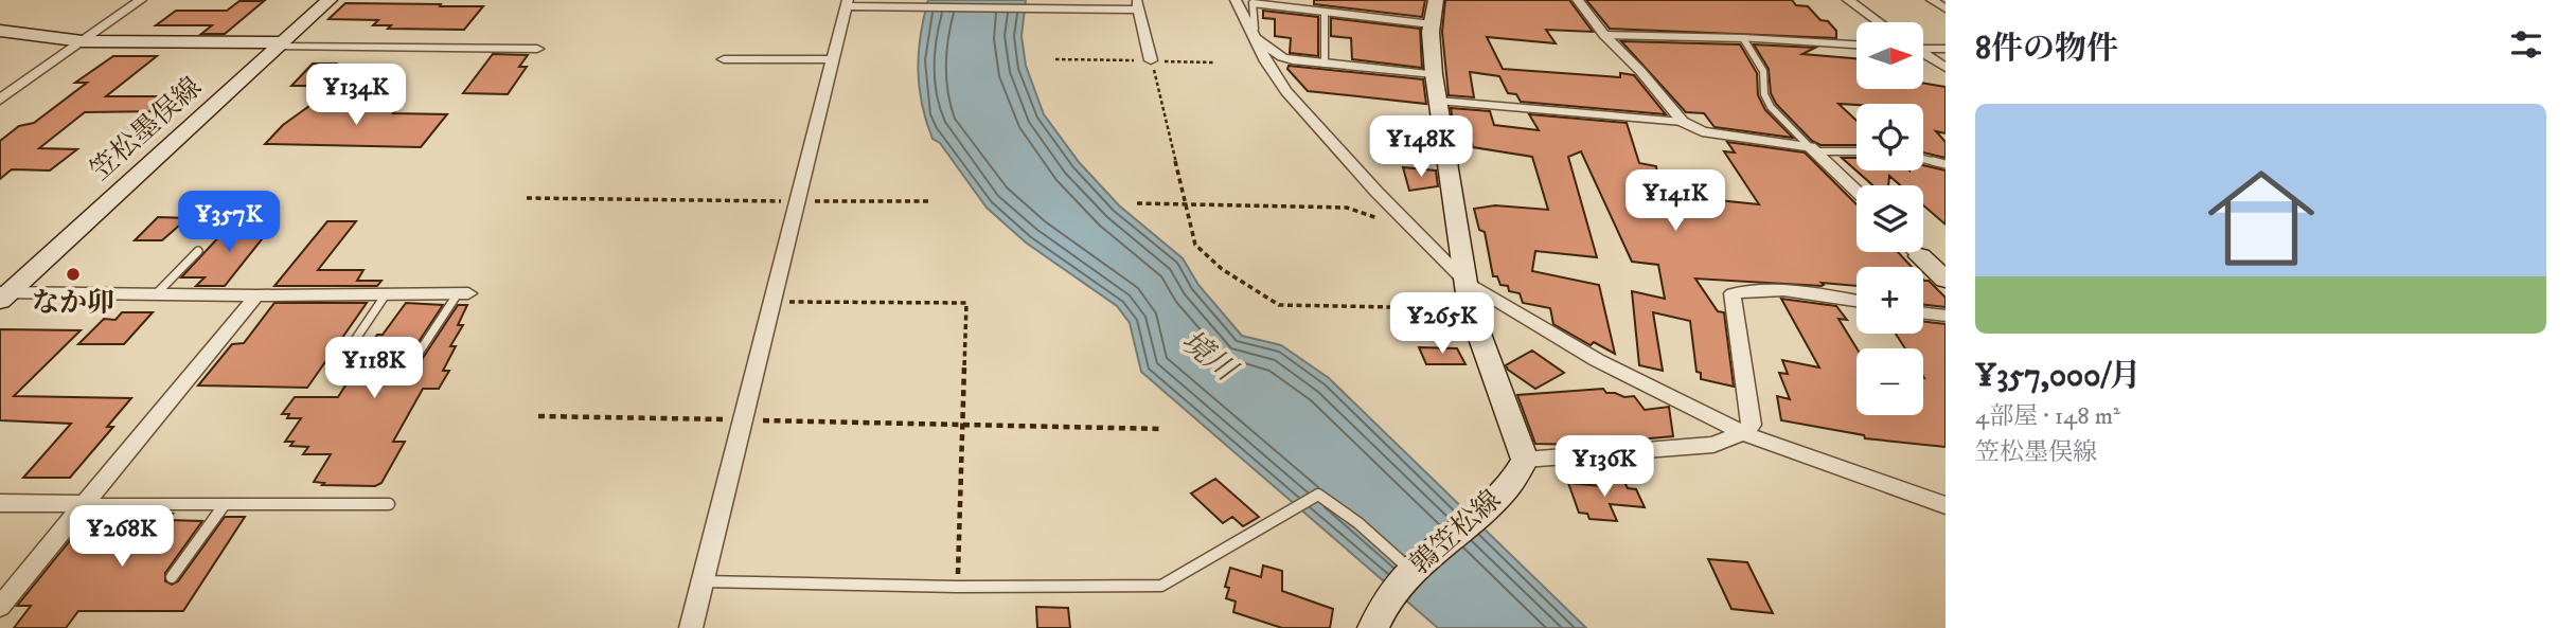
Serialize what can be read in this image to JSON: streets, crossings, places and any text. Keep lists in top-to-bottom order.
{
  "streets": {
    "main road": ["笠松墨俣線", "鶉笠松線"]
  },
  "water": ["境川"],
  "places": ["なか卯"],
  "north": "right",
  "page": {
    "heading": "8件の物件",
    "map_buttons": ["+", "−"],
    "price": [
      "¥134K",
      "¥148K",
      "¥141K",
      "¥357K",
      "¥265K",
      "¥118K",
      "¥136K",
      "¥268K"
    ],
    "list": [
      {
        "name": "¥357,000/月",
        "note": "4部屋 · 148 m² · 笠松墨俣線"
      }
    ]
  }
}
